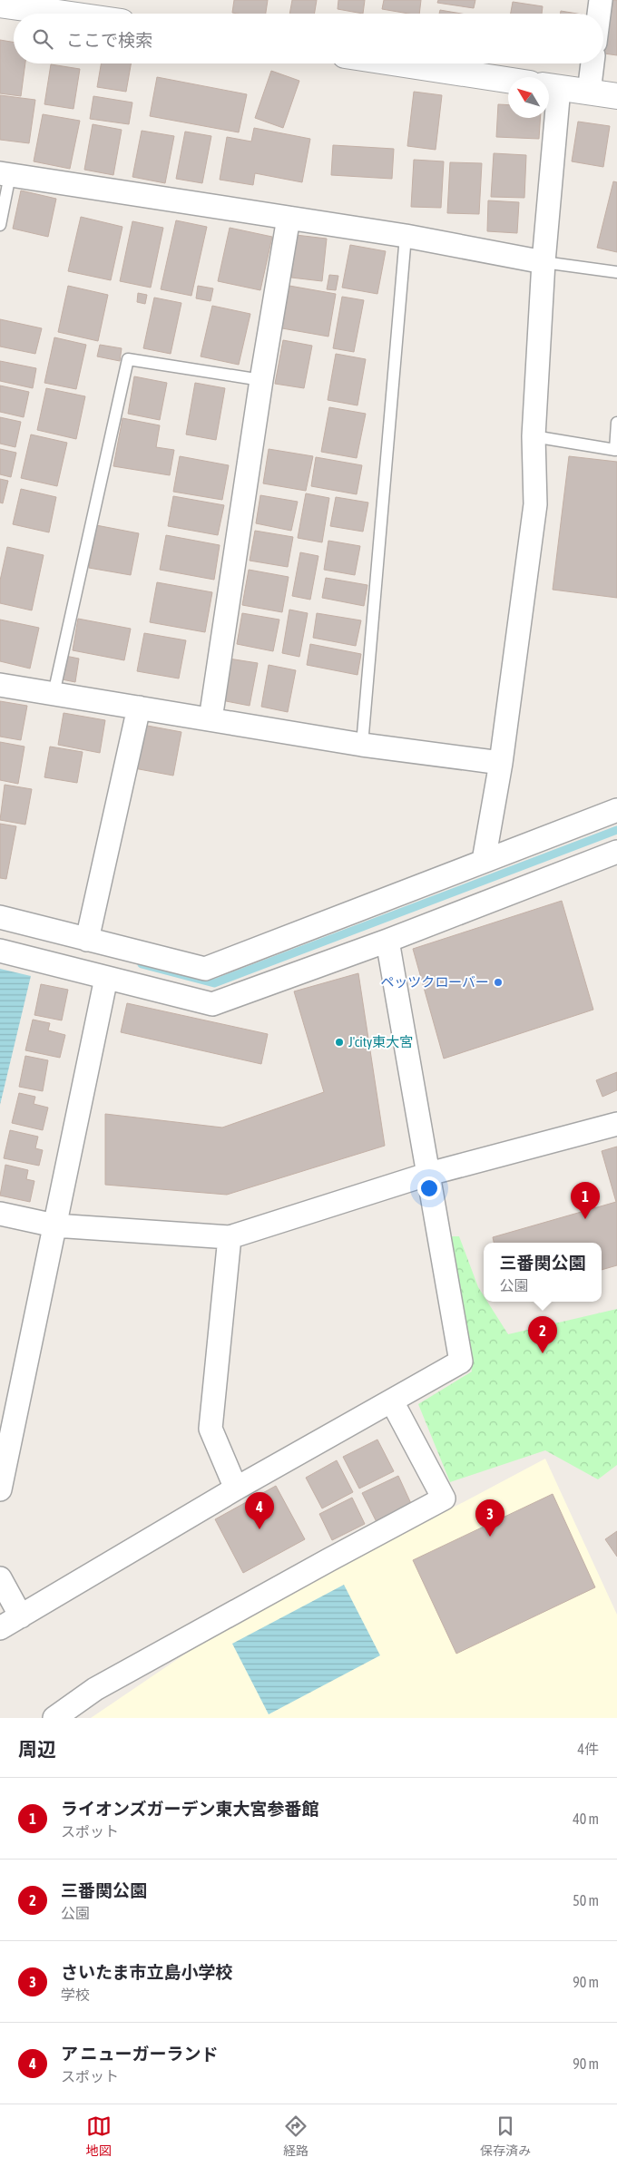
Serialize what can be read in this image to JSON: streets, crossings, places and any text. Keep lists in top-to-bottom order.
{
  "places": ["ペッツクローバー", "J'city東大宮"],
  "north": "top left",
  "page": {
    "search": "ここで検索",
    "pins": [
      "1",
      "2",
      "4",
      "3"
    ],
    "popup": ["三番関公園", "公園"],
    "heading": ["周辺", "4件"],
    "list": [
      {
        "mark": "1",
        "name": "ライオンズガーデン東大宮参番館",
        "note": "スポット",
        "value": "40 m"
      },
      {
        "mark": "2",
        "name": "三番関公園",
        "note": "公園",
        "value": "50 m"
      },
      {
        "mark": "3",
        "name": "さいたま市立島小学校",
        "note": "学校",
        "value": "90 m"
      },
      {
        "mark": "4",
        "name": "ア ニューガーランド",
        "note": "スポット",
        "value": "90 m"
      }
    ],
    "nav": ["地図", "経路", "保存済み"]
  }
}
